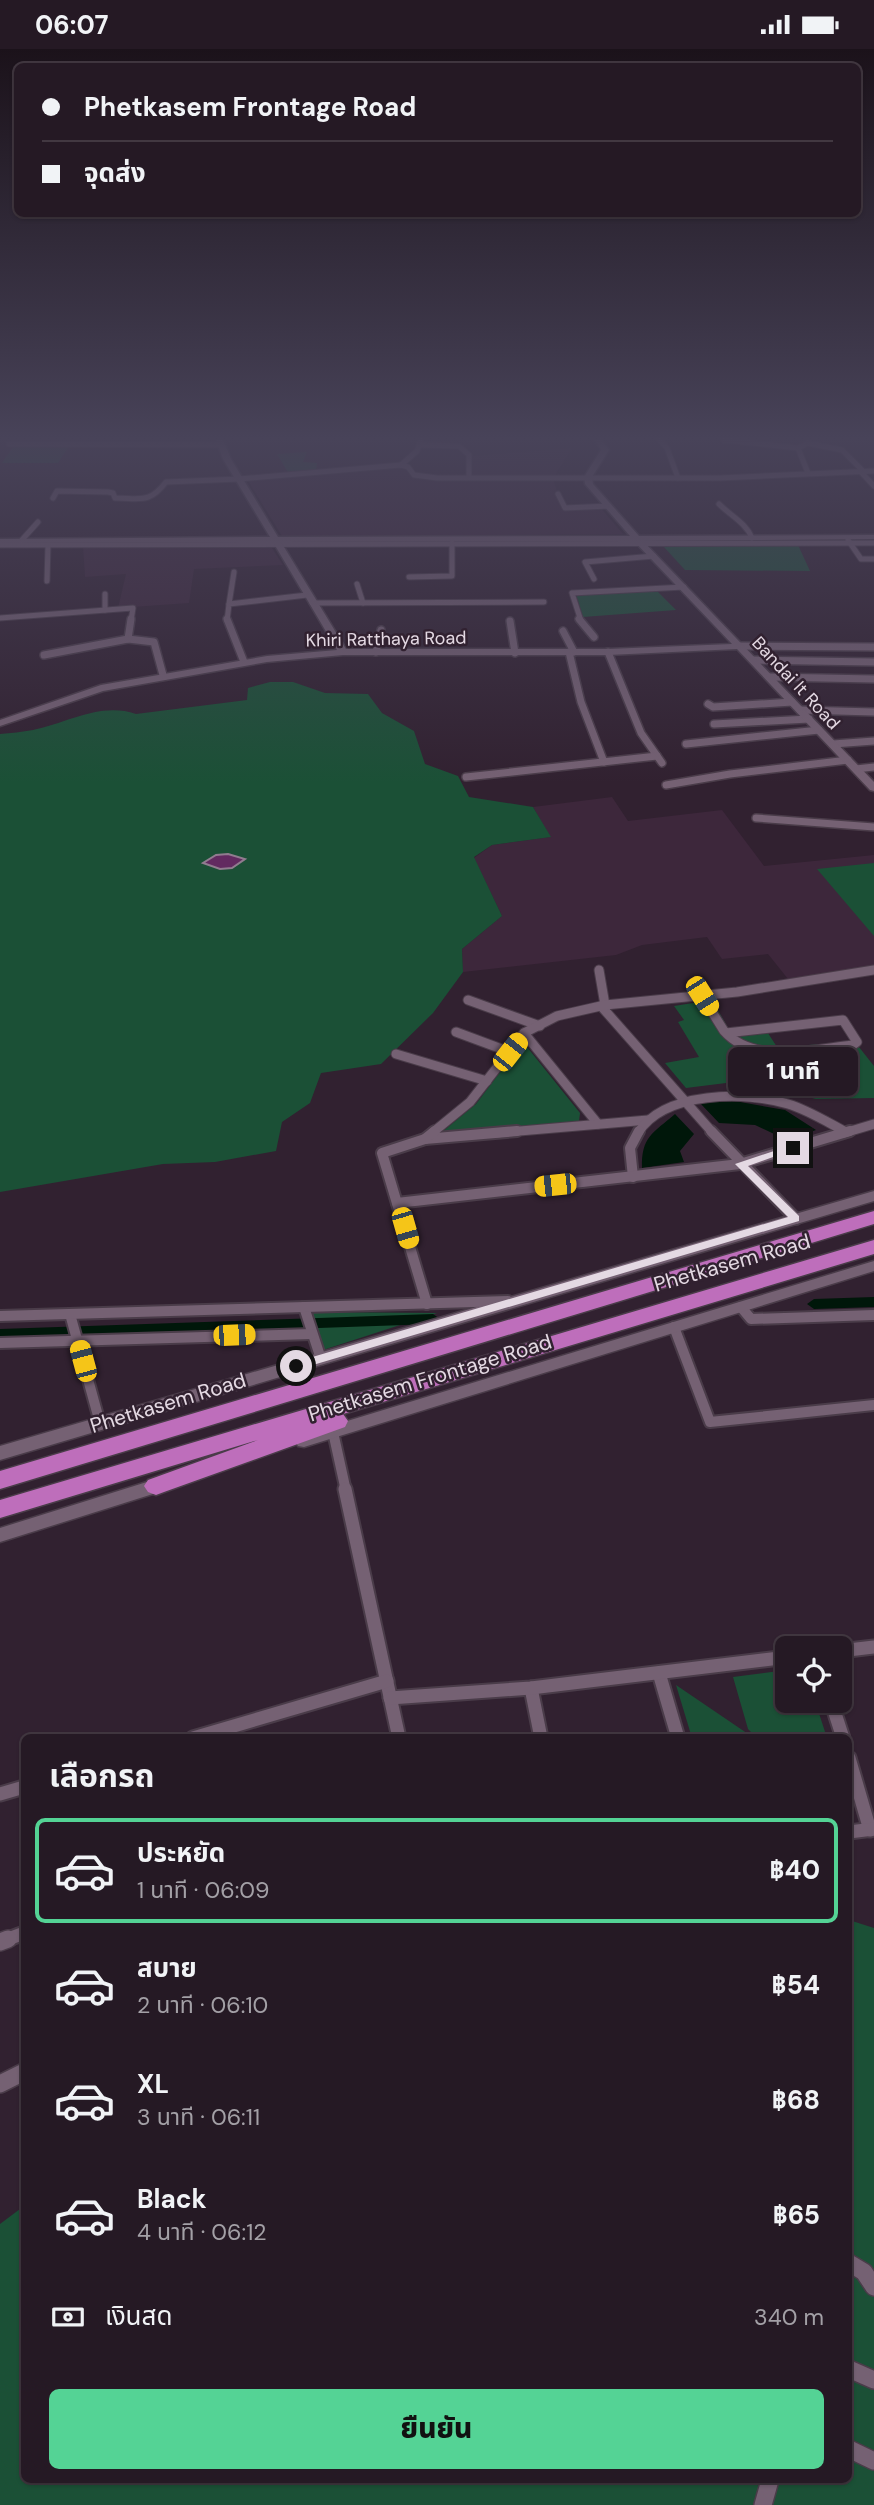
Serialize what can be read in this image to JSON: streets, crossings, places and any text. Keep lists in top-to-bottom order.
{
  "streets": {
    "highway": ["Phetkasem Road"],
    "main road": ["Khiri Ratthaya Road", "Bandai It Road", "Phetkasem Frontage Road"]
  },
  "crossings": [
    ["Khiri Ratthaya Road", "Bandai It Road"]
  ],
  "page": {
    "status": "06:07",
    "banner": ["Phetkasem Frontage Road", "จุดส่ง"],
    "bubble": "1 นาที",
    "heading": "เลือกรถ",
    "list": [
      {
        "name": "ประหยัด",
        "note": "1 นาที · 06:09",
        "value": "฿40"
      },
      {
        "name": "สบาย",
        "note": "2 นาที · 06:10",
        "value": "฿54"
      },
      {
        "name": "XL",
        "note": "3 นาที · 06:11",
        "value": "฿68"
      },
      {
        "name": "Black",
        "note": "4 นาที · 06:12",
        "value": "฿65"
      }
    ],
    "pay": ["เงินสด", "340 m"],
    "buttons": "ยืนยัน"
  }
}
